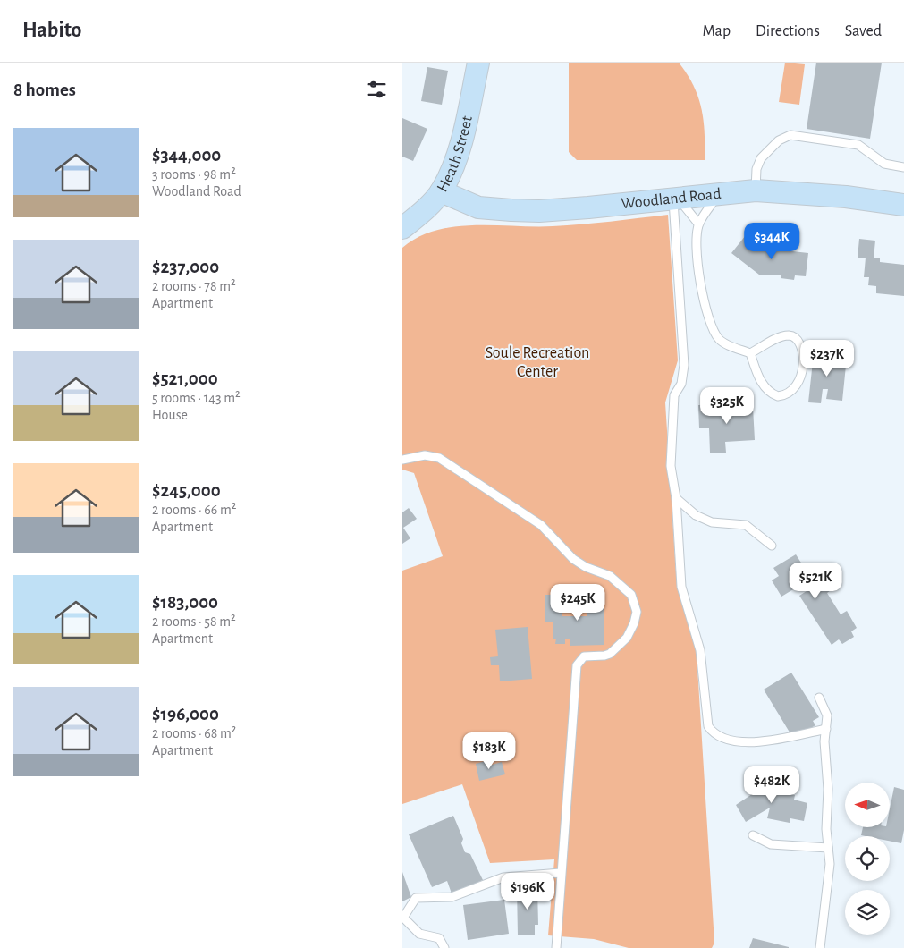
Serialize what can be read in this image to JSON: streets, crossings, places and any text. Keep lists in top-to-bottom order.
{
  "streets": {
    "street": ["Heath Street", "Woodland Road"]
  },
  "crossings": [
    ["Heath Street", "Woodland Road"]
  ],
  "parks": ["Soule Recreation Center"],
  "north": "left",
  "page": {
    "header": "Habito",
    "nav": ["Map", "Directions", "Saved"],
    "heading": "8 homes",
    "list": [
      {
        "name": "$344,000",
        "note": "3 rooms · 98 m² · Woodland Road"
      },
      {
        "name": "$237,000",
        "note": "2 rooms · 78 m² · Apartment"
      },
      {
        "name": "$521,000",
        "note": "5 rooms · 143 m² · House"
      },
      {
        "name": "$245,000",
        "note": "2 rooms · 66 m² · Apartment"
      },
      {
        "name": "$183,000",
        "note": "2 rooms · 58 m² · Apartment"
      },
      {
        "name": "$196,000",
        "note": "2 rooms · 68 m² · Apartment"
      }
    ],
    "price": [
      "$344K",
      "$237K",
      "$325K",
      "$521K",
      "$245K",
      "$183K",
      "$482K",
      "$196K"
    ]
  }
}
